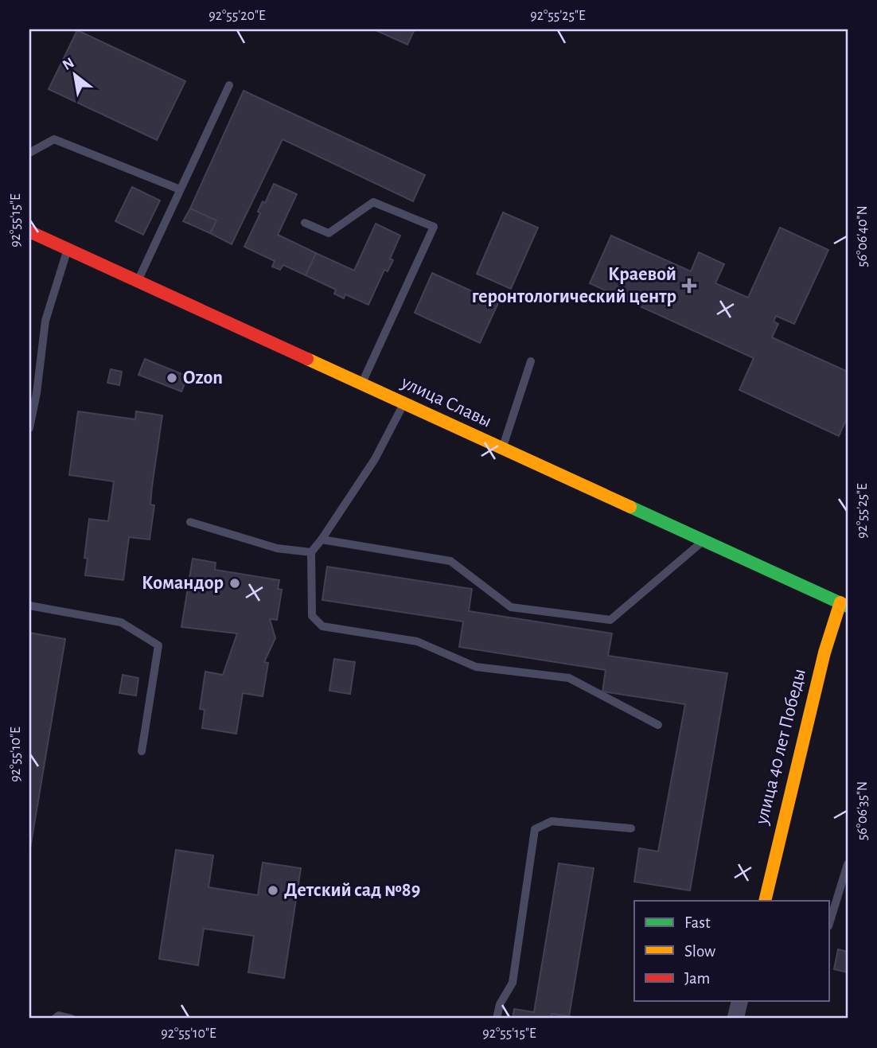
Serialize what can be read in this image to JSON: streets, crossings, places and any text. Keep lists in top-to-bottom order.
{
  "streets": {
    "main road": ["улица Славы", "улица 40 лет Победы"]
  },
  "crossings": [
    ["улица Славы", "улица 40 лет Победы"]
  ],
  "places": {
    "health": ["Краевой геронтологический центр"],
    "other": ["Ozon", "Командор", "Детский сад №89"]
  },
  "legend": ["Fast", "Slow", "Jam"],
  "north": "top left",
  "coordinates": [
    "92°55'20\"E",
    "92°55'25\"E",
    "92°55'15\"E",
    "56°06'40\"N",
    "92°55'10\"E",
    "56°06'35\"N"
  ]
}
